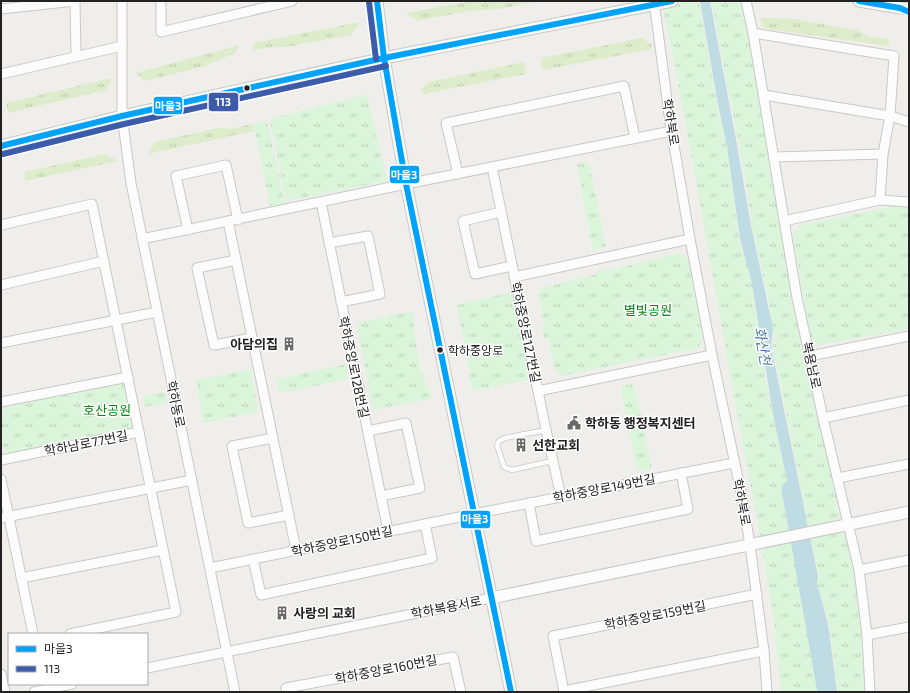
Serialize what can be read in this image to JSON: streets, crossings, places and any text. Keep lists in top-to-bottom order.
{
  "streets": {
    "street": [
      "학하북로",
      "학하중앙로127번길",
      "복용남로",
      "학하중앙로128번길",
      "학하동로",
      "학하남로77번길",
      "학하중앙로149번길",
      "학하중앙로150번길",
      "학하복용서로",
      "학하중앙로159번길",
      "학하중앙로160번길"
    ]
  },
  "crossings": [
    ["학하북로", "학하중앙로149번길"],
    ["학하북로", "학하복용서로"],
    ["학하북로", "학하중앙로159번길"],
    ["학하중앙로127번길", "학하중앙로149번길"],
    ["복용남로", "학하복용서로"],
    ["학하중앙로128번길", "학하중앙로150번길"],
    ["학하동로", "학하중앙로150번길"],
    ["학하동로", "학하복용서로"],
    ["학하중앙로149번길", "학하중앙로150번길"]
  ],
  "water": ["화산천"],
  "parks": ["별빛공원", "호산공원"],
  "places": {
    "building": ["아담의집", "선한교회", "사랑의 교회"],
    "other": ["학하중앙로"],
    "public building": ["학하동 행정복지센터"]
  },
  "lines": ["transit line 마을3", "transit line 113"],
  "legend": ["마을3", "113"]
}
